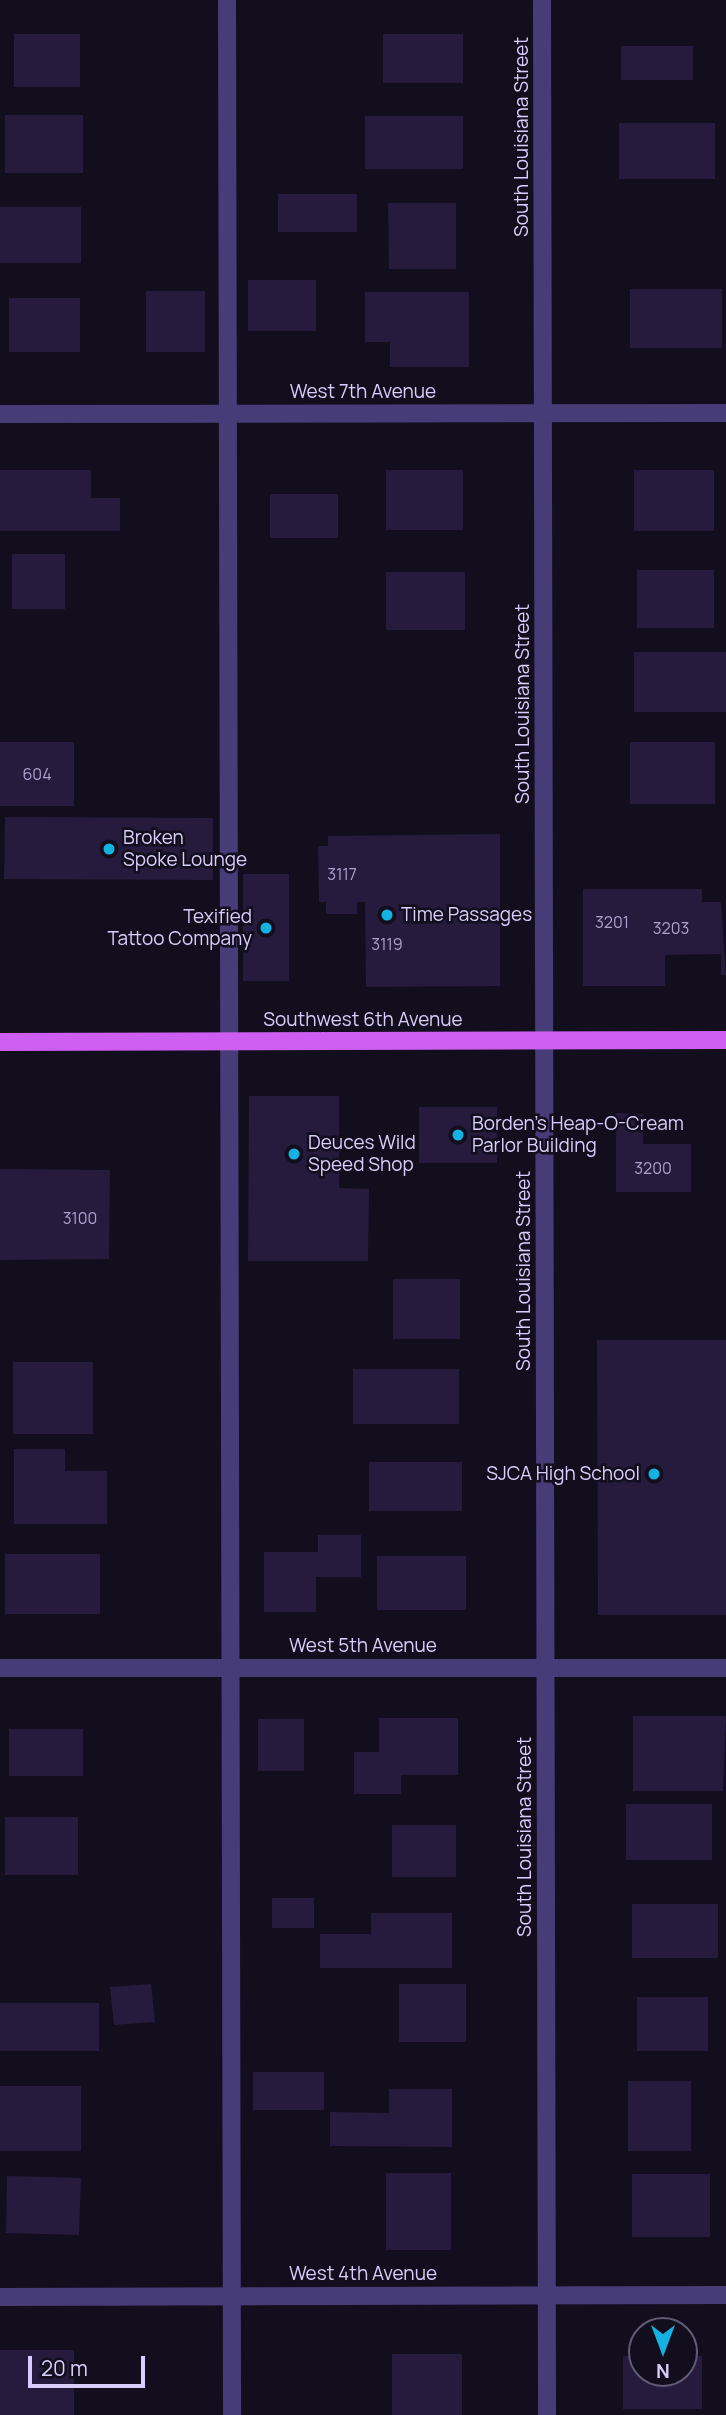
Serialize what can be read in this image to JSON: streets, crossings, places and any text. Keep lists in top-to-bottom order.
{
  "streets": {
    "main road": ["Southwest 6th Avenue"],
    "street": [
      "South Louisiana Street",
      "West 7th Avenue",
      "West 5th Avenue",
      "West 4th Avenue"
    ]
  },
  "crossings": [
    ["South Louisiana Street", "West 7th Avenue"],
    ["South Louisiana Street", "Southwest 6th Avenue"],
    ["South Louisiana Street", "West 5th Avenue"],
    ["South Louisiana Street", "West 4th Avenue"]
  ],
  "places": [
    "Broken Spoke Lounge",
    "Time Passages",
    "Texified Tattoo Company",
    "Borden's Heap-O-Cream Parlor Building",
    "Deuces Wild Speed Shop",
    "SJCA High School"
  ],
  "house_numbers": [
    "604",
    "3117",
    "3201",
    "3203",
    "3119",
    "3200",
    "3100"
  ],
  "scale_bar": "20 m",
  "north": "bottom"
}
